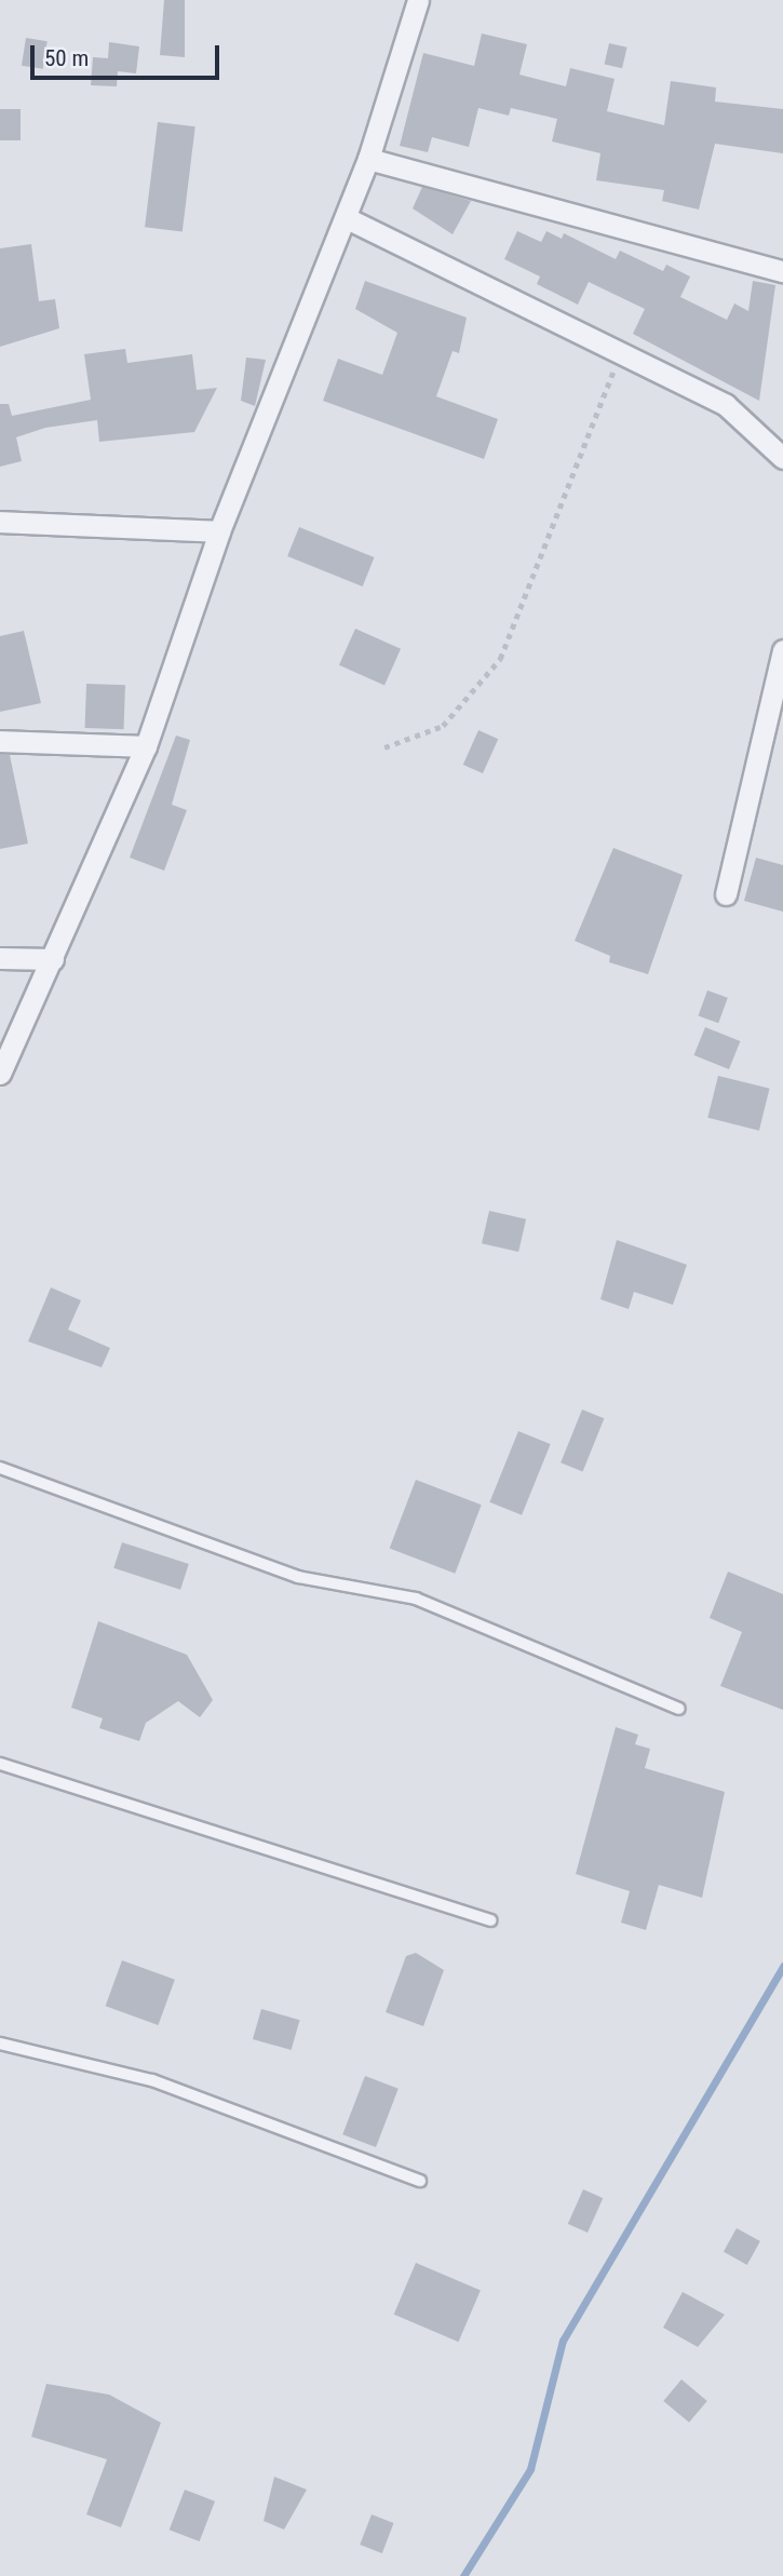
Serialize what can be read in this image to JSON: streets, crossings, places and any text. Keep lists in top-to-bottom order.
{
  "scale_bar": "50 m"
}
